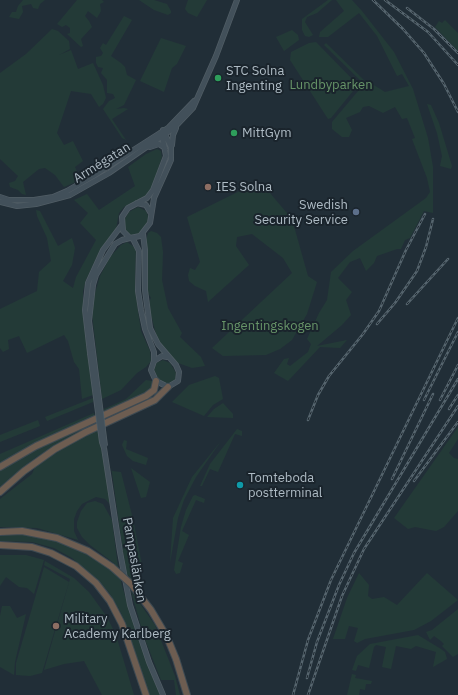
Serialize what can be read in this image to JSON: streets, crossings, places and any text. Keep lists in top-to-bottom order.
{
  "streets": {
    "main road": ["Armégatan", "Pampaslänken"]
  },
  "parks": ["Lundbyparken", "Ingentingskogen"],
  "places": [
    "STC Solna Ingenting",
    "MittGym",
    "IES Solna",
    "Swedish Security Service",
    "Tomteboda postterminal",
    "Military Academy Karlberg"
  ]
}
